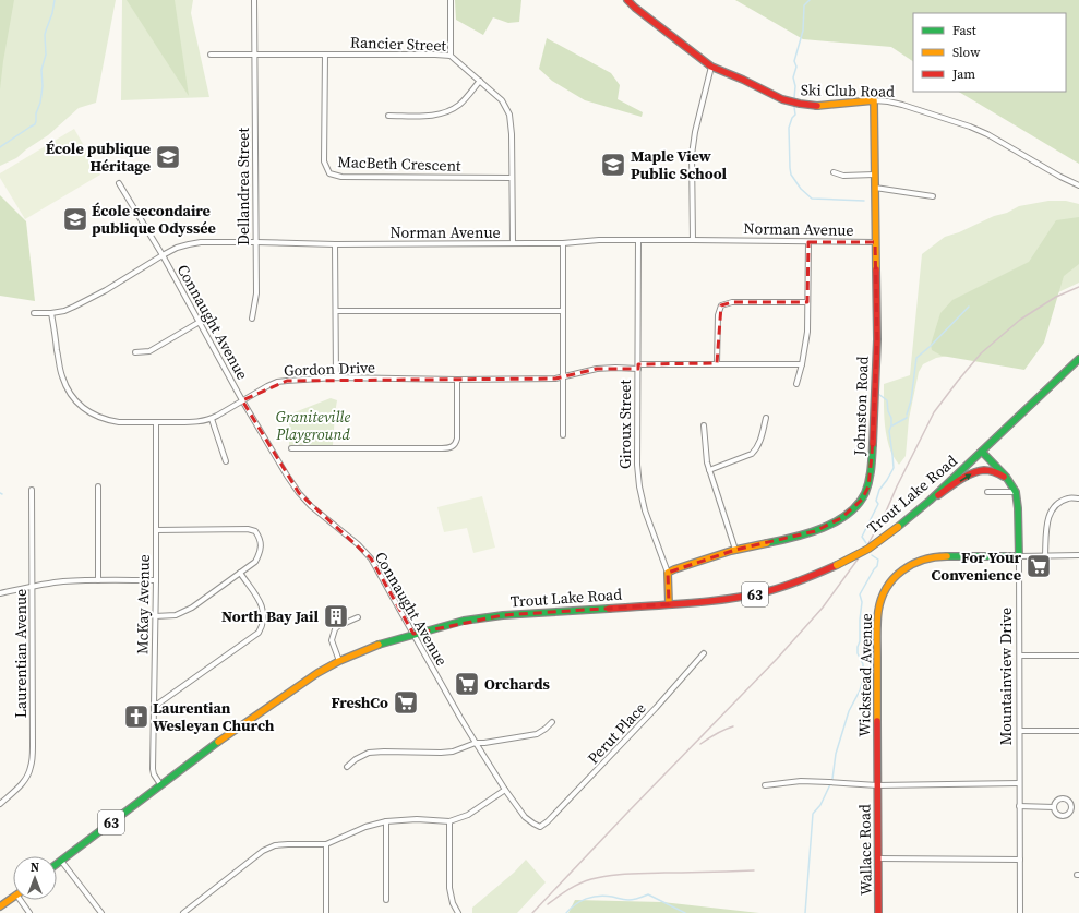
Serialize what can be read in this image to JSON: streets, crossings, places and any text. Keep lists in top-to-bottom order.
{
  "streets": {
    "street": [
      "Rancier Street",
      "Ski Club Road",
      "MacBeth Crescent",
      "Dellandrea Street",
      "Norman Avenue",
      "Connaught Avenue",
      "Gordon Drive",
      "Johnston Road",
      "Giroux Street",
      "Trout Lake Road",
      "63",
      "McKay Avenue",
      "Laurentian Avenue",
      "Wickstead Avenue",
      "Mountainview Drive",
      "Perut Place",
      "Wallace Road"
    ]
  },
  "crossings": [
    ["Rancier Street", "MacBeth Crescent"],
    ["Rancier Street", "Dellandrea Street"],
    ["Rancier Street", "Norman Avenue"],
    ["Ski Club Road", "Johnston Road"],
    ["Dellandrea Street", "Norman Avenue"],
    ["Norman Avenue", "Connaught Avenue"],
    ["Norman Avenue", "Gordon Drive"],
    ["Norman Avenue", "Johnston Road"],
    ["Norman Avenue", "Giroux Street"],
    ["Connaught Avenue", "Gordon Drive"],
    ["Connaught Avenue", "Trout Lake Road"],
    ["Connaught Avenue", "Perut Place"],
    ["Gordon Drive", "Giroux Street"],
    ["Gordon Drive", "McKay Avenue"],
    ["Johnston Road", "Giroux Street"],
    ["Giroux Street", "Trout Lake Road"],
    ["Trout Lake Road", "McKay Avenue"],
    ["Trout Lake Road", "Mountainview Drive"],
    ["Wickstead Avenue", "Mountainview Drive"],
    ["Wickstead Avenue", "Wallace Road"]
  ],
  "parks": ["Graniteville Playground"],
  "places": {
    "school or university": ["École publique Héritage", "Maple View Public School", "École secondaire publique Odyssée"],
    "supermarket": ["For Your Convenience", "Orchards", "FreshCo"],
    "building": ["North Bay Jail"],
    "church": ["Laurentian Wesleyan Church"]
  },
  "legend": ["Fast", "Slow", "Jam"],
  "north": "top"
}
